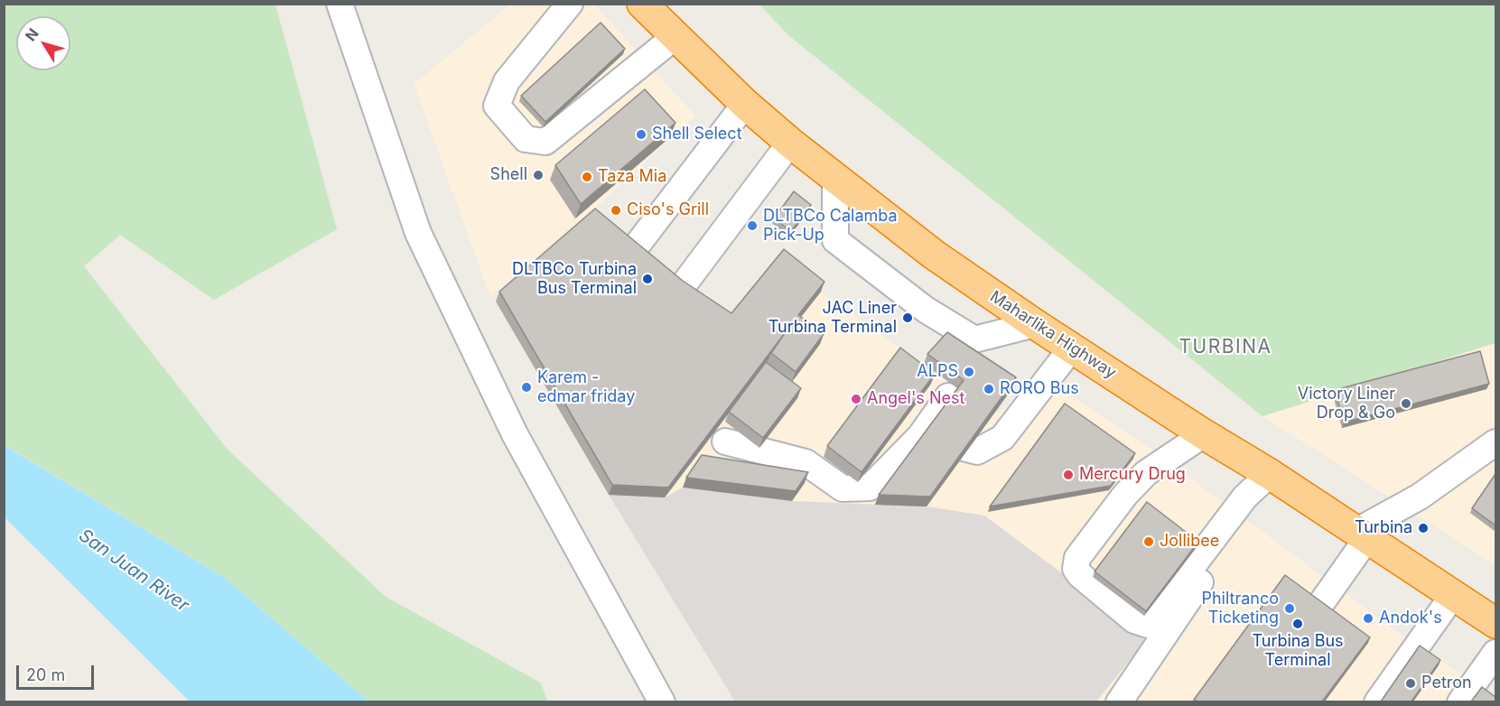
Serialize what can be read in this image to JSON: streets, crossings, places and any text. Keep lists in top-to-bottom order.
{
  "streets": {
    "highway": ["Maharlika Highway"]
  },
  "districts": ["TURBINA"],
  "water": ["San Juan River"],
  "places": [
    "Shell Select",
    "Shell",
    "Taza Mia",
    "Ciso's Grill",
    "DLTBCo Calamba Pick-Up",
    "DLTBCo Turbina Bus Terminal",
    "JAC Liner Turbina Terminal",
    "ALPS",
    "Karem - edmar friday",
    "RORO Bus",
    "Angel's Nest",
    "Victory Liner Drop & Go",
    "Mercury Drug",
    "Turbina",
    "Jollibee",
    "Philtranco Ticketing",
    "Andok's",
    "Turbina Bus Terminal",
    "Petron"
  ],
  "scale_bar": "20 m",
  "north": "top left"
}
